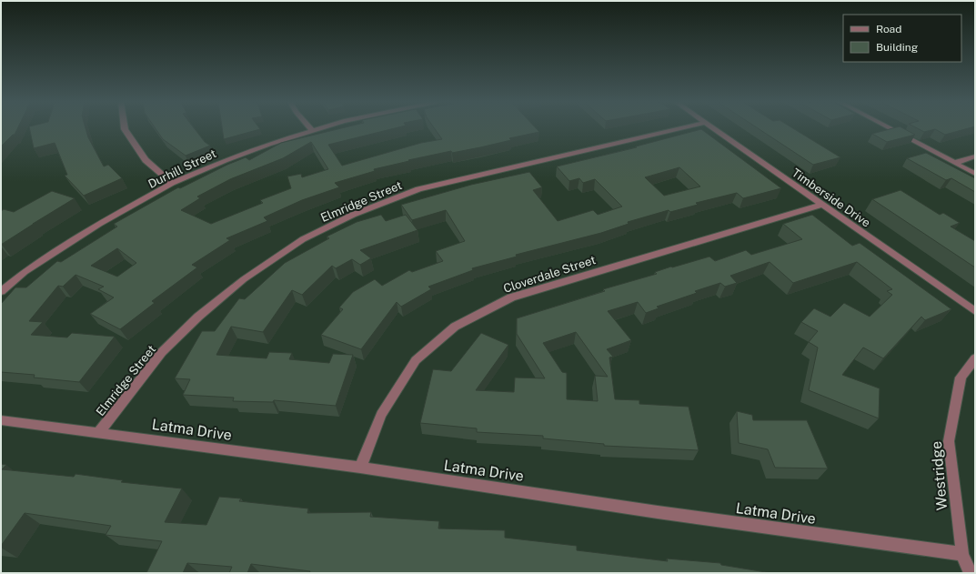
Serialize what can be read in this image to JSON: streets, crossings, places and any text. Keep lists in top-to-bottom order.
{
  "streets": {
    "street": [
      "Durhill Street",
      "Timberside Drive",
      "Elmridge Street",
      "Cloverdale Street",
      "Latma Drive",
      "Westridge"
    ]
  },
  "crossings": [
    ["Timberside Drive", "Cloverdale Street"],
    ["Elmridge Street", "Latma Drive"],
    ["Cloverdale Street", "Latma Drive"],
    ["Latma Drive", "Westridge"]
  ],
  "legend": ["Road", "Building"]
}
